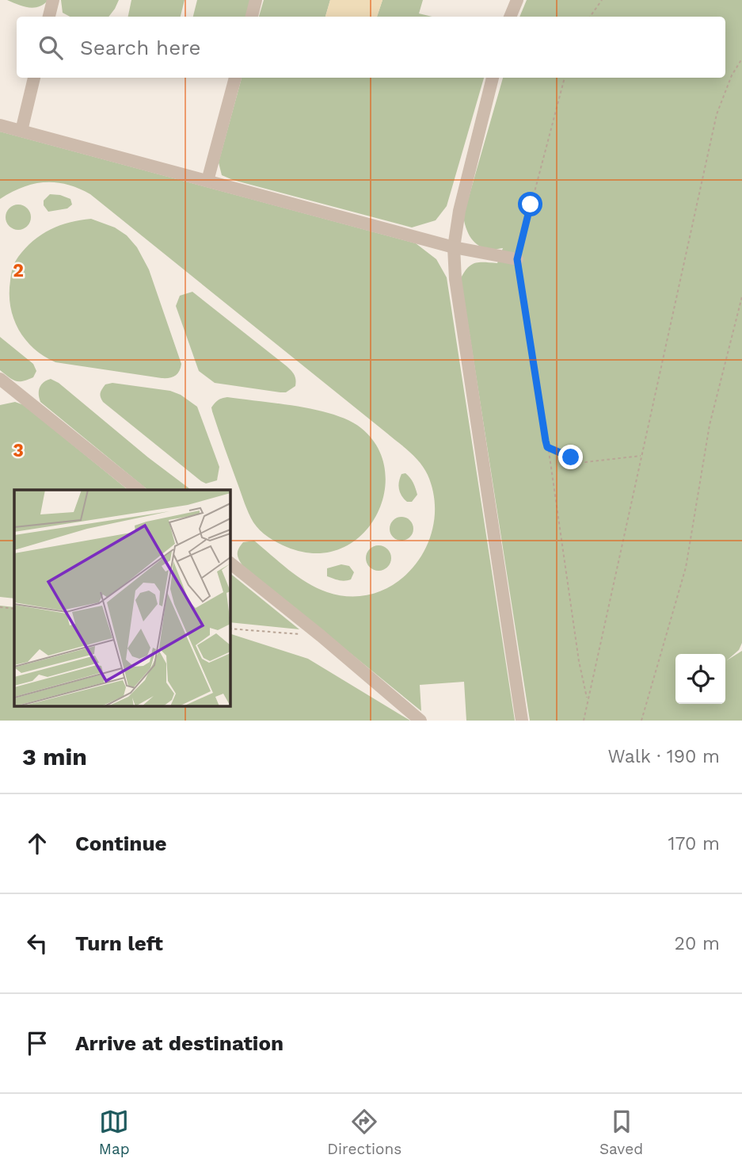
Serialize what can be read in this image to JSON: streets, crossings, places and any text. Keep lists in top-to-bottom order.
{
  "page": {
    "search": "Search here",
    "heading": ["3 min", "Walk · 190 m"],
    "list": [
      ["Continue", "170 m"],
      ["Turn left", "20 m"],
      "Arrive at destination"
    ],
    "nav": ["Map", "Directions", "Saved"]
  },
  "grid": {
    "rows": ["2", "3"]
  }
}
